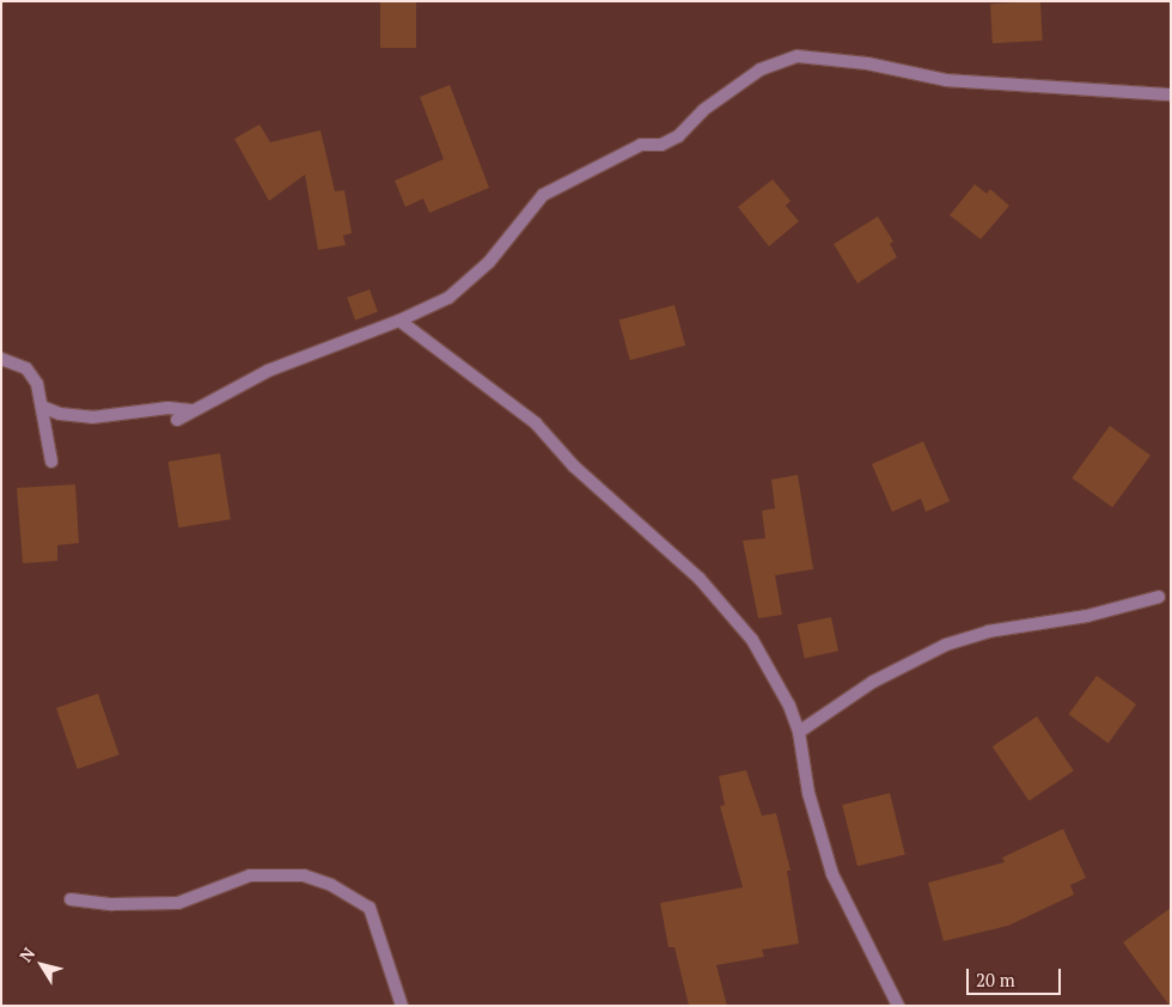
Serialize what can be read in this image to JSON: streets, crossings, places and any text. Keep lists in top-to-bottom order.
{
  "scale_bar": "20 m",
  "north": "top left"
}
